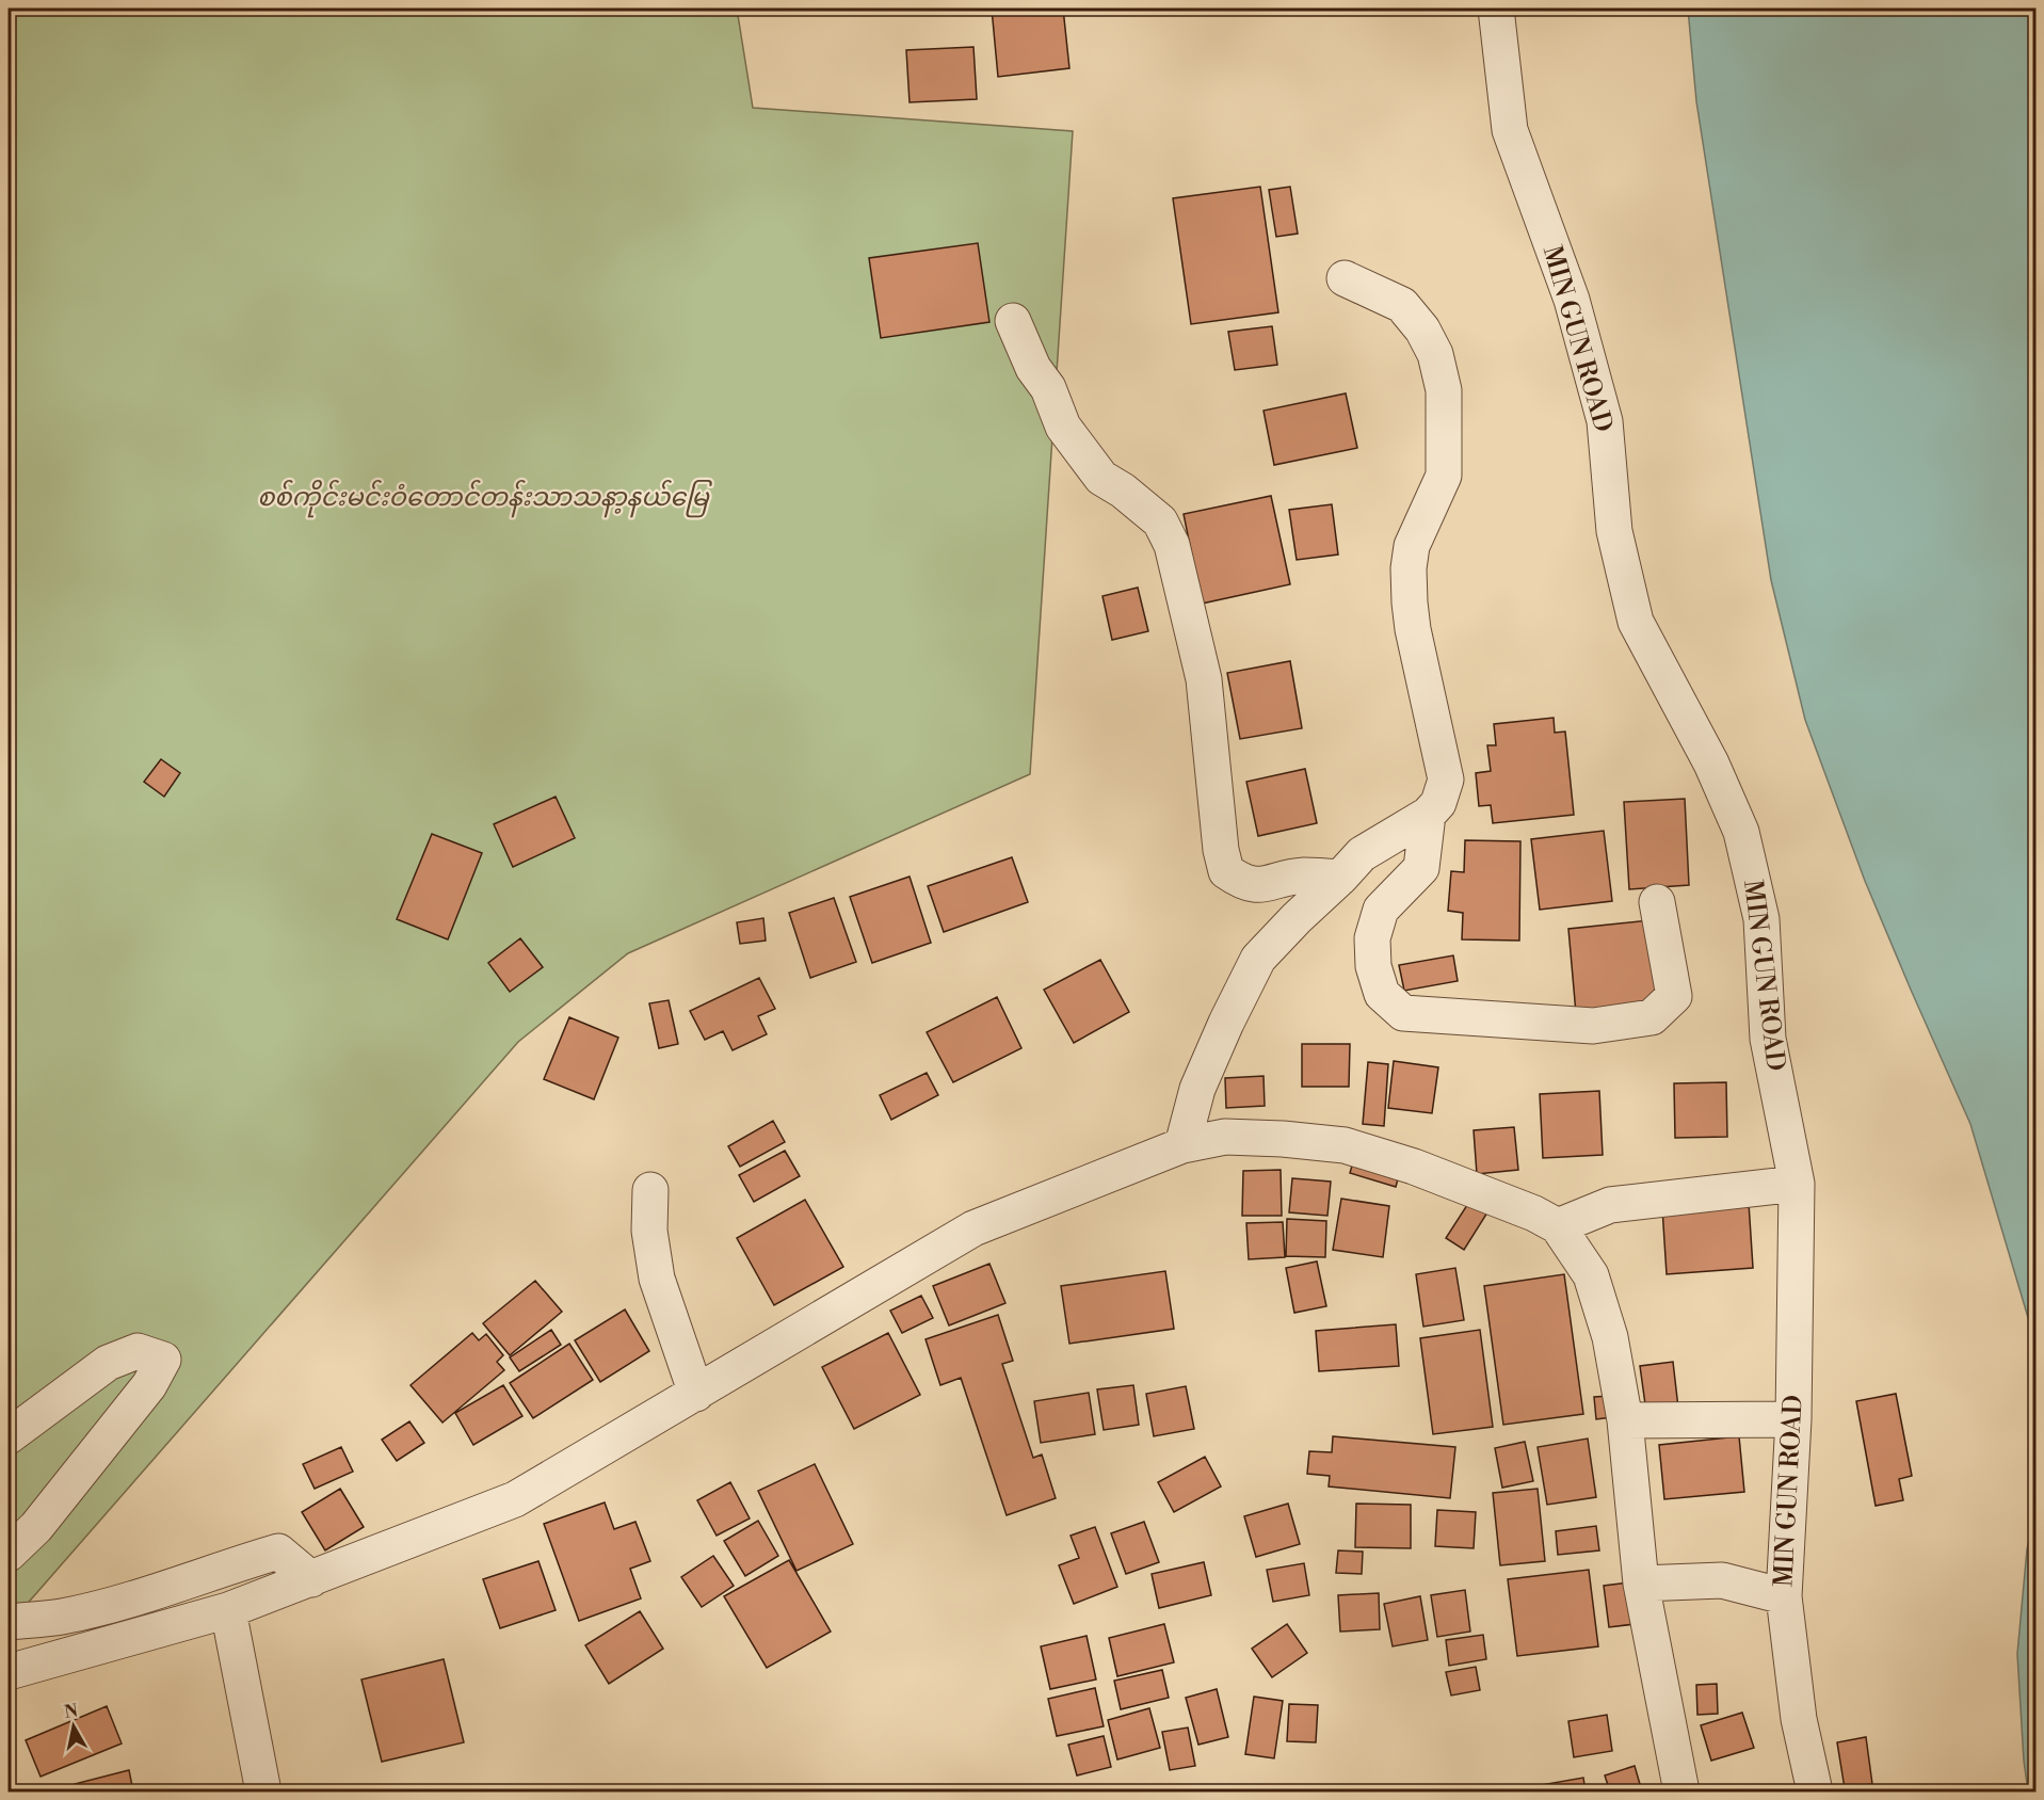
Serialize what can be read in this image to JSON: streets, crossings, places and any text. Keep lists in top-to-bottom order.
{
  "streets": {
    "street": ["MIN GUN ROAD"]
  },
  "parks": ["စစ်ကိုင်းမင်းဝံတောင်တန်းသာသနာ့နယ်မြေ"],
  "north": "top"
}
